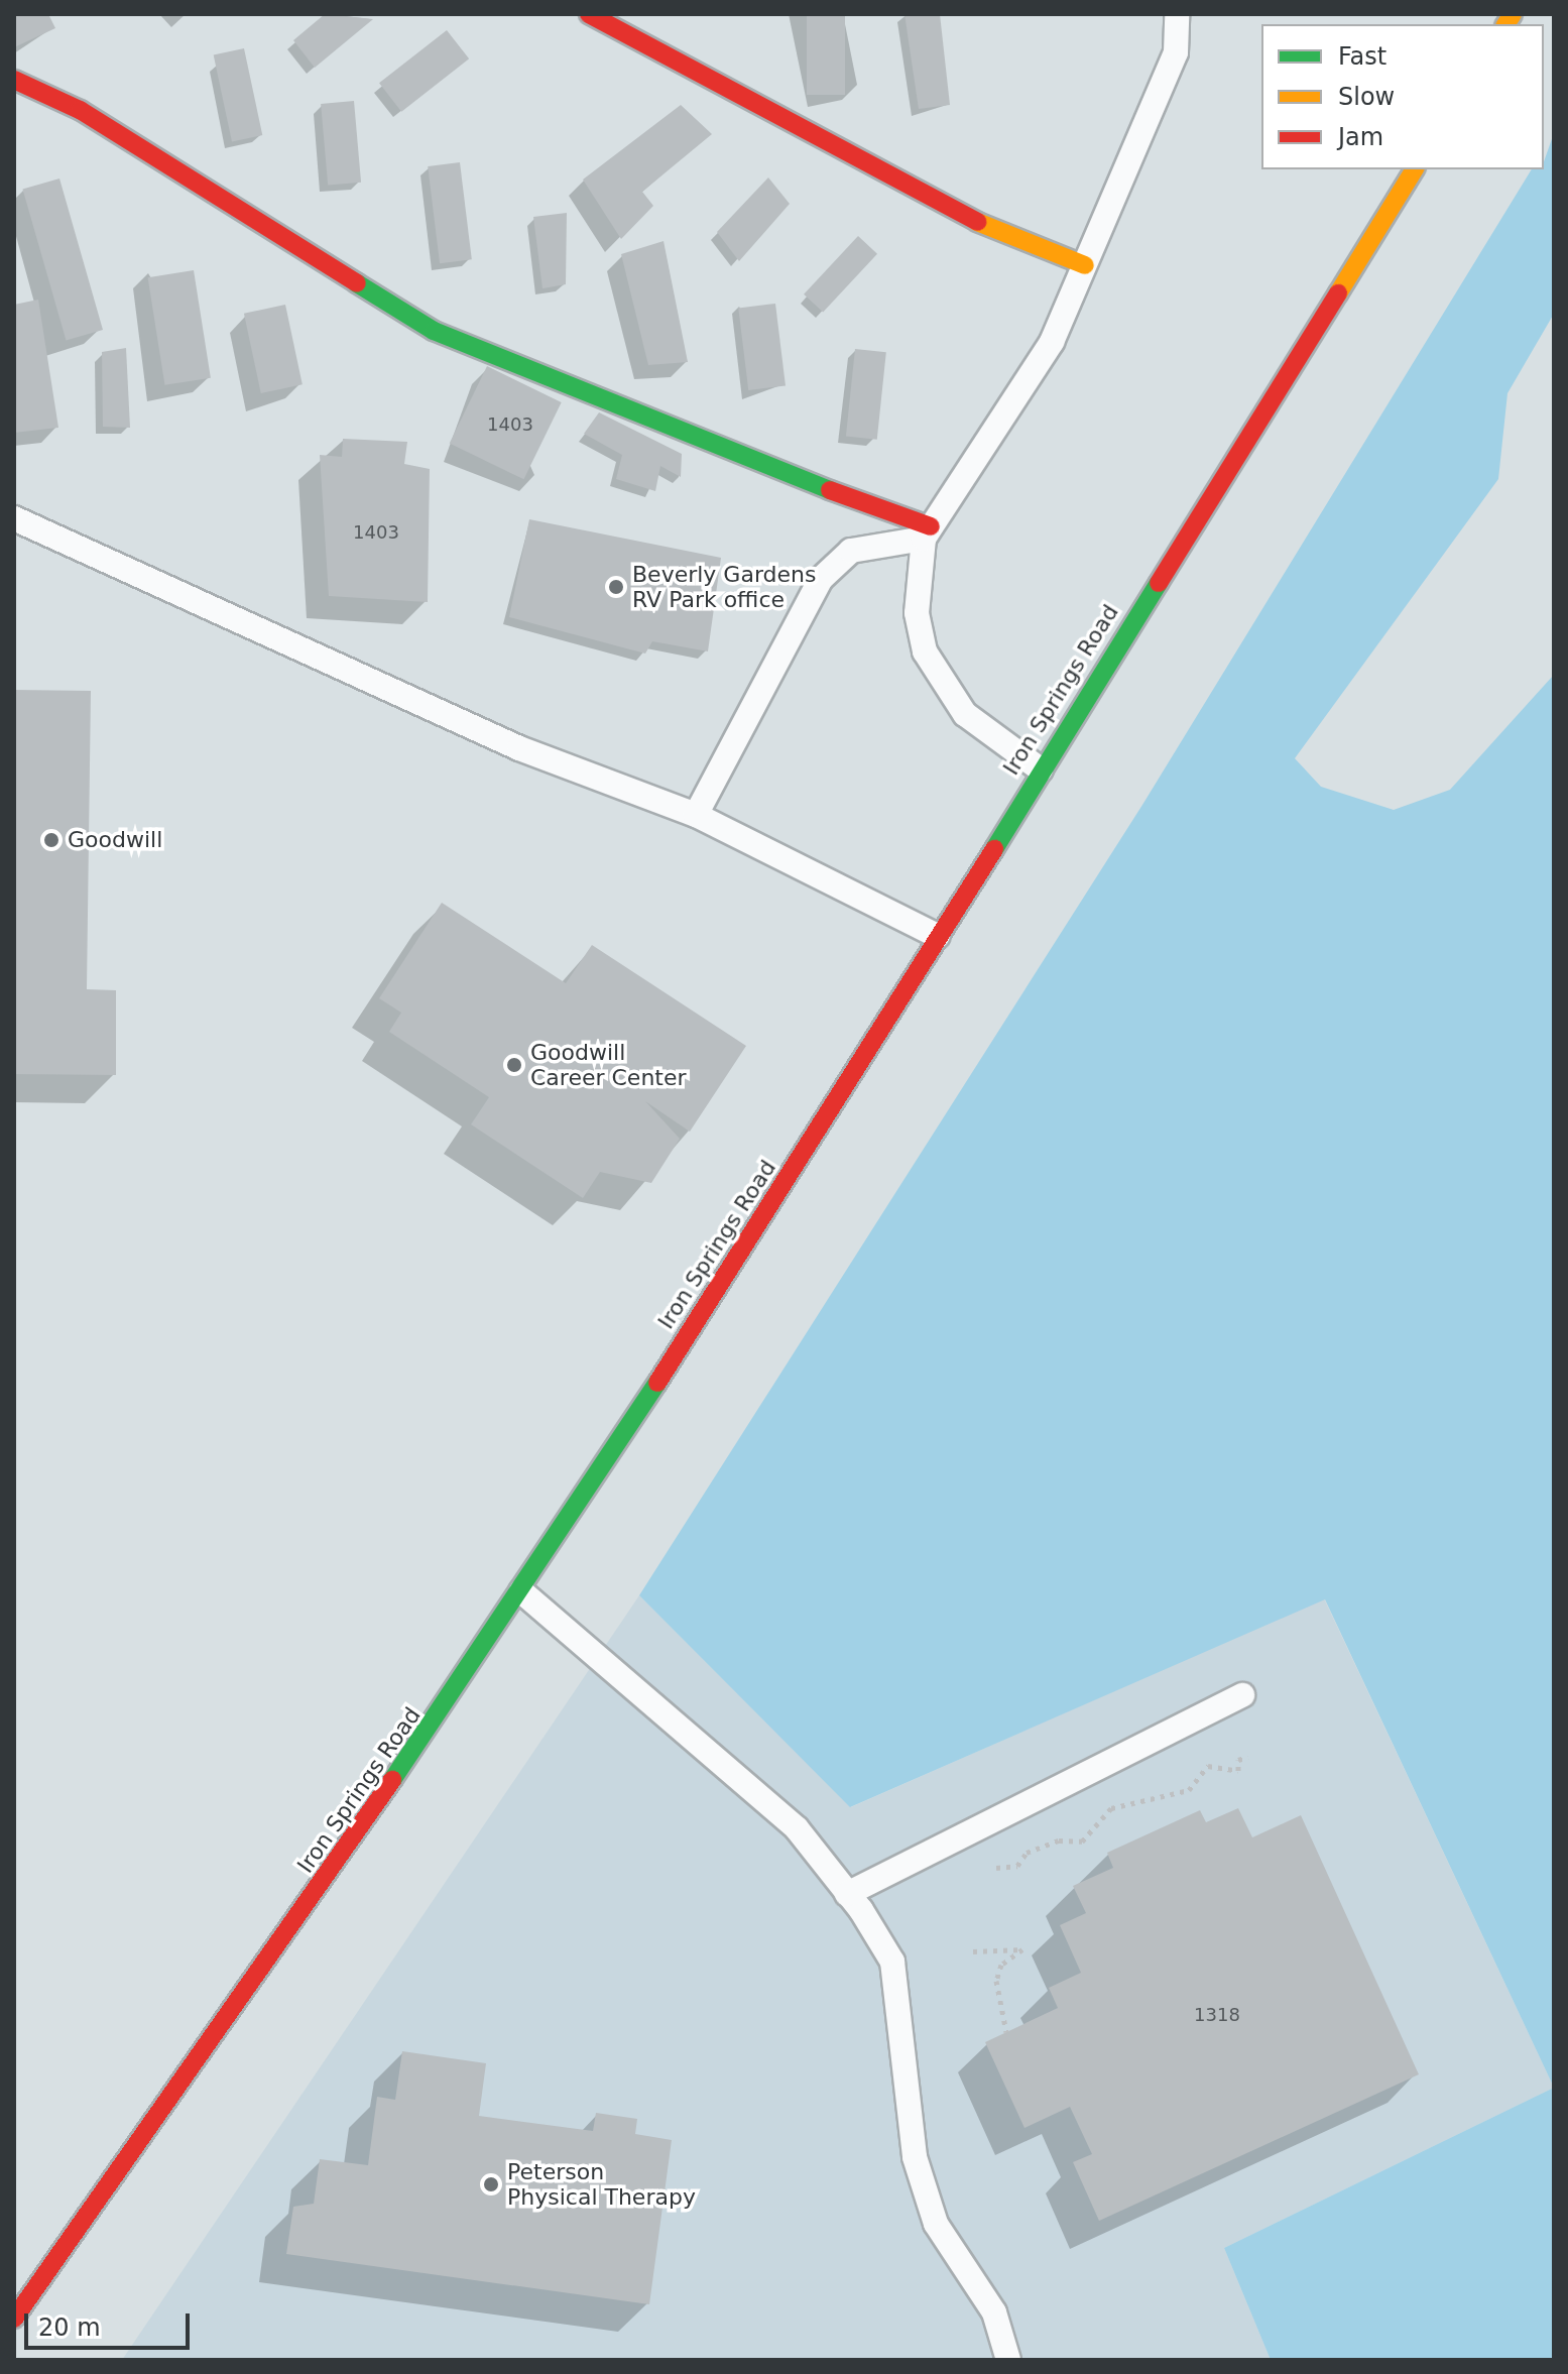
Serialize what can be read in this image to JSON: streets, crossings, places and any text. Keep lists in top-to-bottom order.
{
  "streets": {
    "main road": ["Iron Springs Road"]
  },
  "places": [
    "Beverly Gardens RV Park office",
    "Goodwill",
    "Goodwill Career Center",
    "Peterson Physical Therapy"
  ],
  "house_numbers": ["1403", "1403", "1318"],
  "legend": ["Fast", "Slow", "Jam"],
  "scale_bar": "20 m"
}
